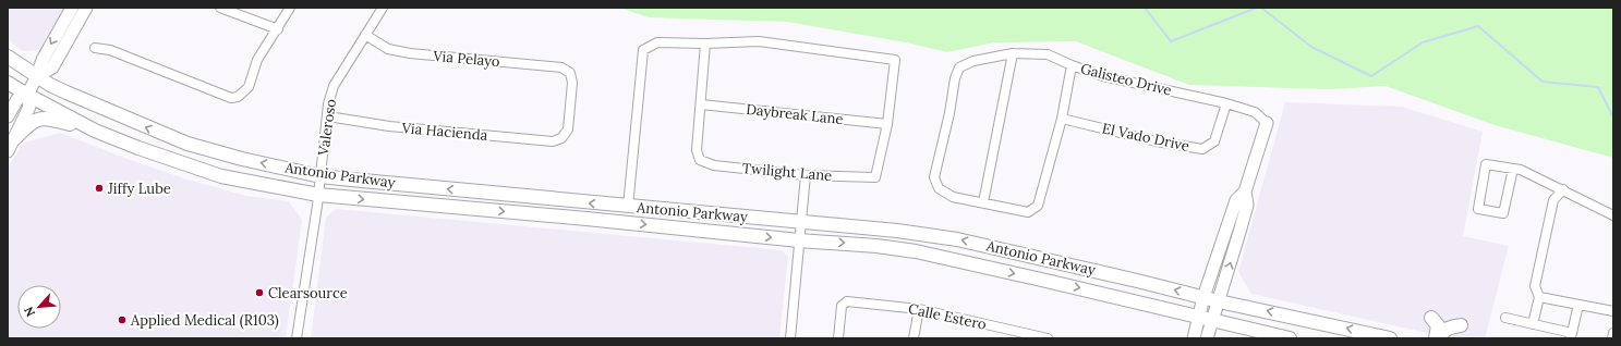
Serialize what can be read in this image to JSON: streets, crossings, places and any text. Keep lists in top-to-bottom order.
{
  "streets": {
    "main road": ["Antonio Parkway"],
    "street": [
      "Via Pelayo",
      "Galisteo Drive",
      "Daybreak Lane",
      "Valeroso",
      "Via Hacienda",
      "El Vado Drive",
      "Twilight Lane",
      "Calle Estero"
    ]
  },
  "crossings": [
    ["Via Pelayo", "Valeroso"],
    ["Via Pelayo", "Via Hacienda"],
    ["Galisteo Drive", "El Vado Drive"],
    ["Daybreak Lane", "Twilight Lane"],
    ["Valeroso", "Via Hacienda"],
    ["Valeroso", "Antonio Parkway"]
  ],
  "places": ["Jiffy Lube", "Clearsource", "Applied Medical (R103)"],
  "north": "bottom left"
}
